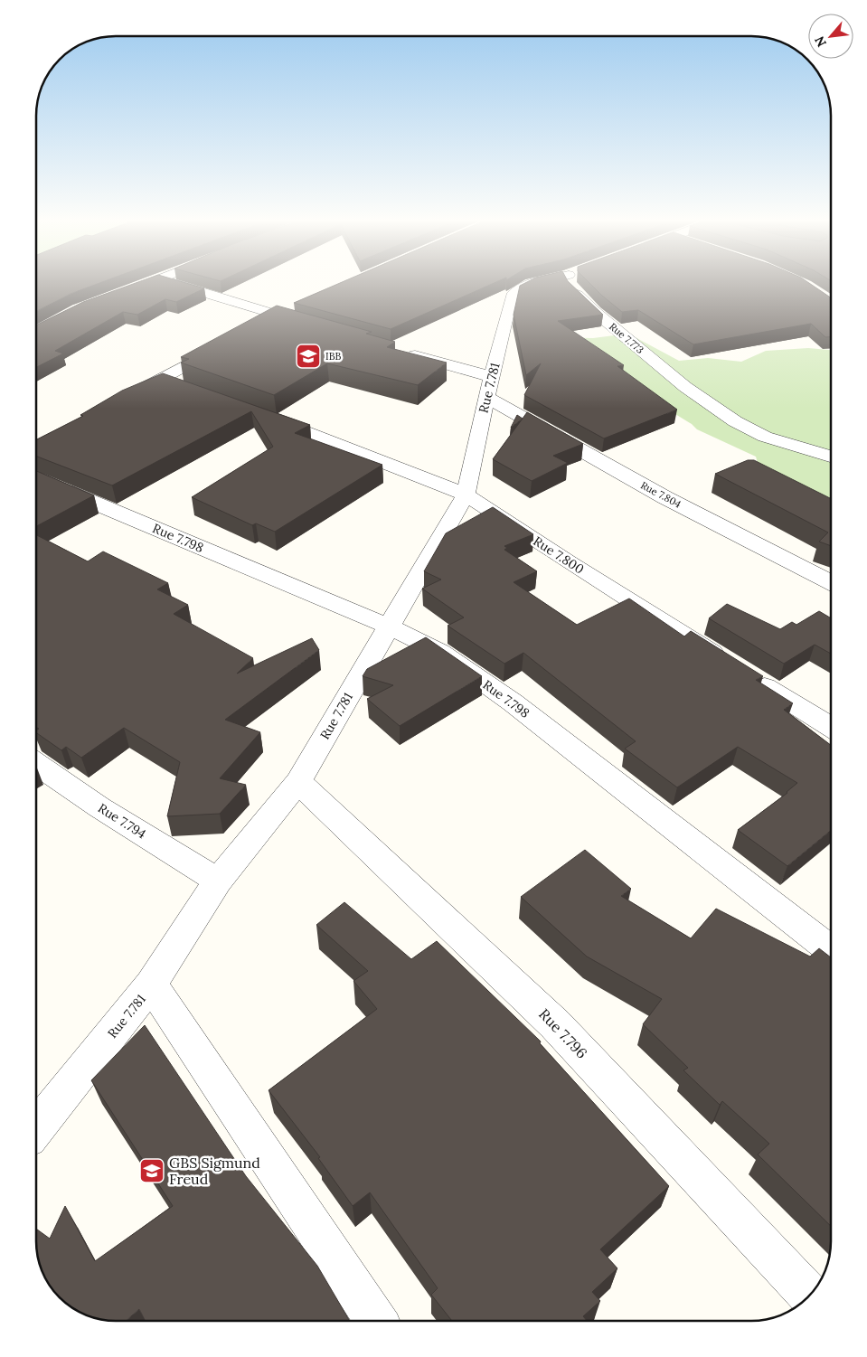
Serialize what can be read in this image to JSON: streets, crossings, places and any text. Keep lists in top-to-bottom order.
{
  "streets": {
    "street": [
      "Rue 7.773",
      "Rue 7.781",
      "Rue 7.804",
      "Rue 7.798",
      "Rue 7.800",
      "Rue 7.794",
      "Rue 7.796"
    ]
  },
  "crossings": [
    ["Rue 7.781", "Rue 7.804"],
    ["Rue 7.781", "Rue 7.798"],
    ["Rue 7.781", "Rue 7.800"],
    ["Rue 7.781", "Rue 7.794"],
    ["Rue 7.781", "Rue 7.796"]
  ],
  "places": {
    "school or university": ["IBB", "GBS Sigmund Freud"]
  },
  "north": "bottom left"
}
